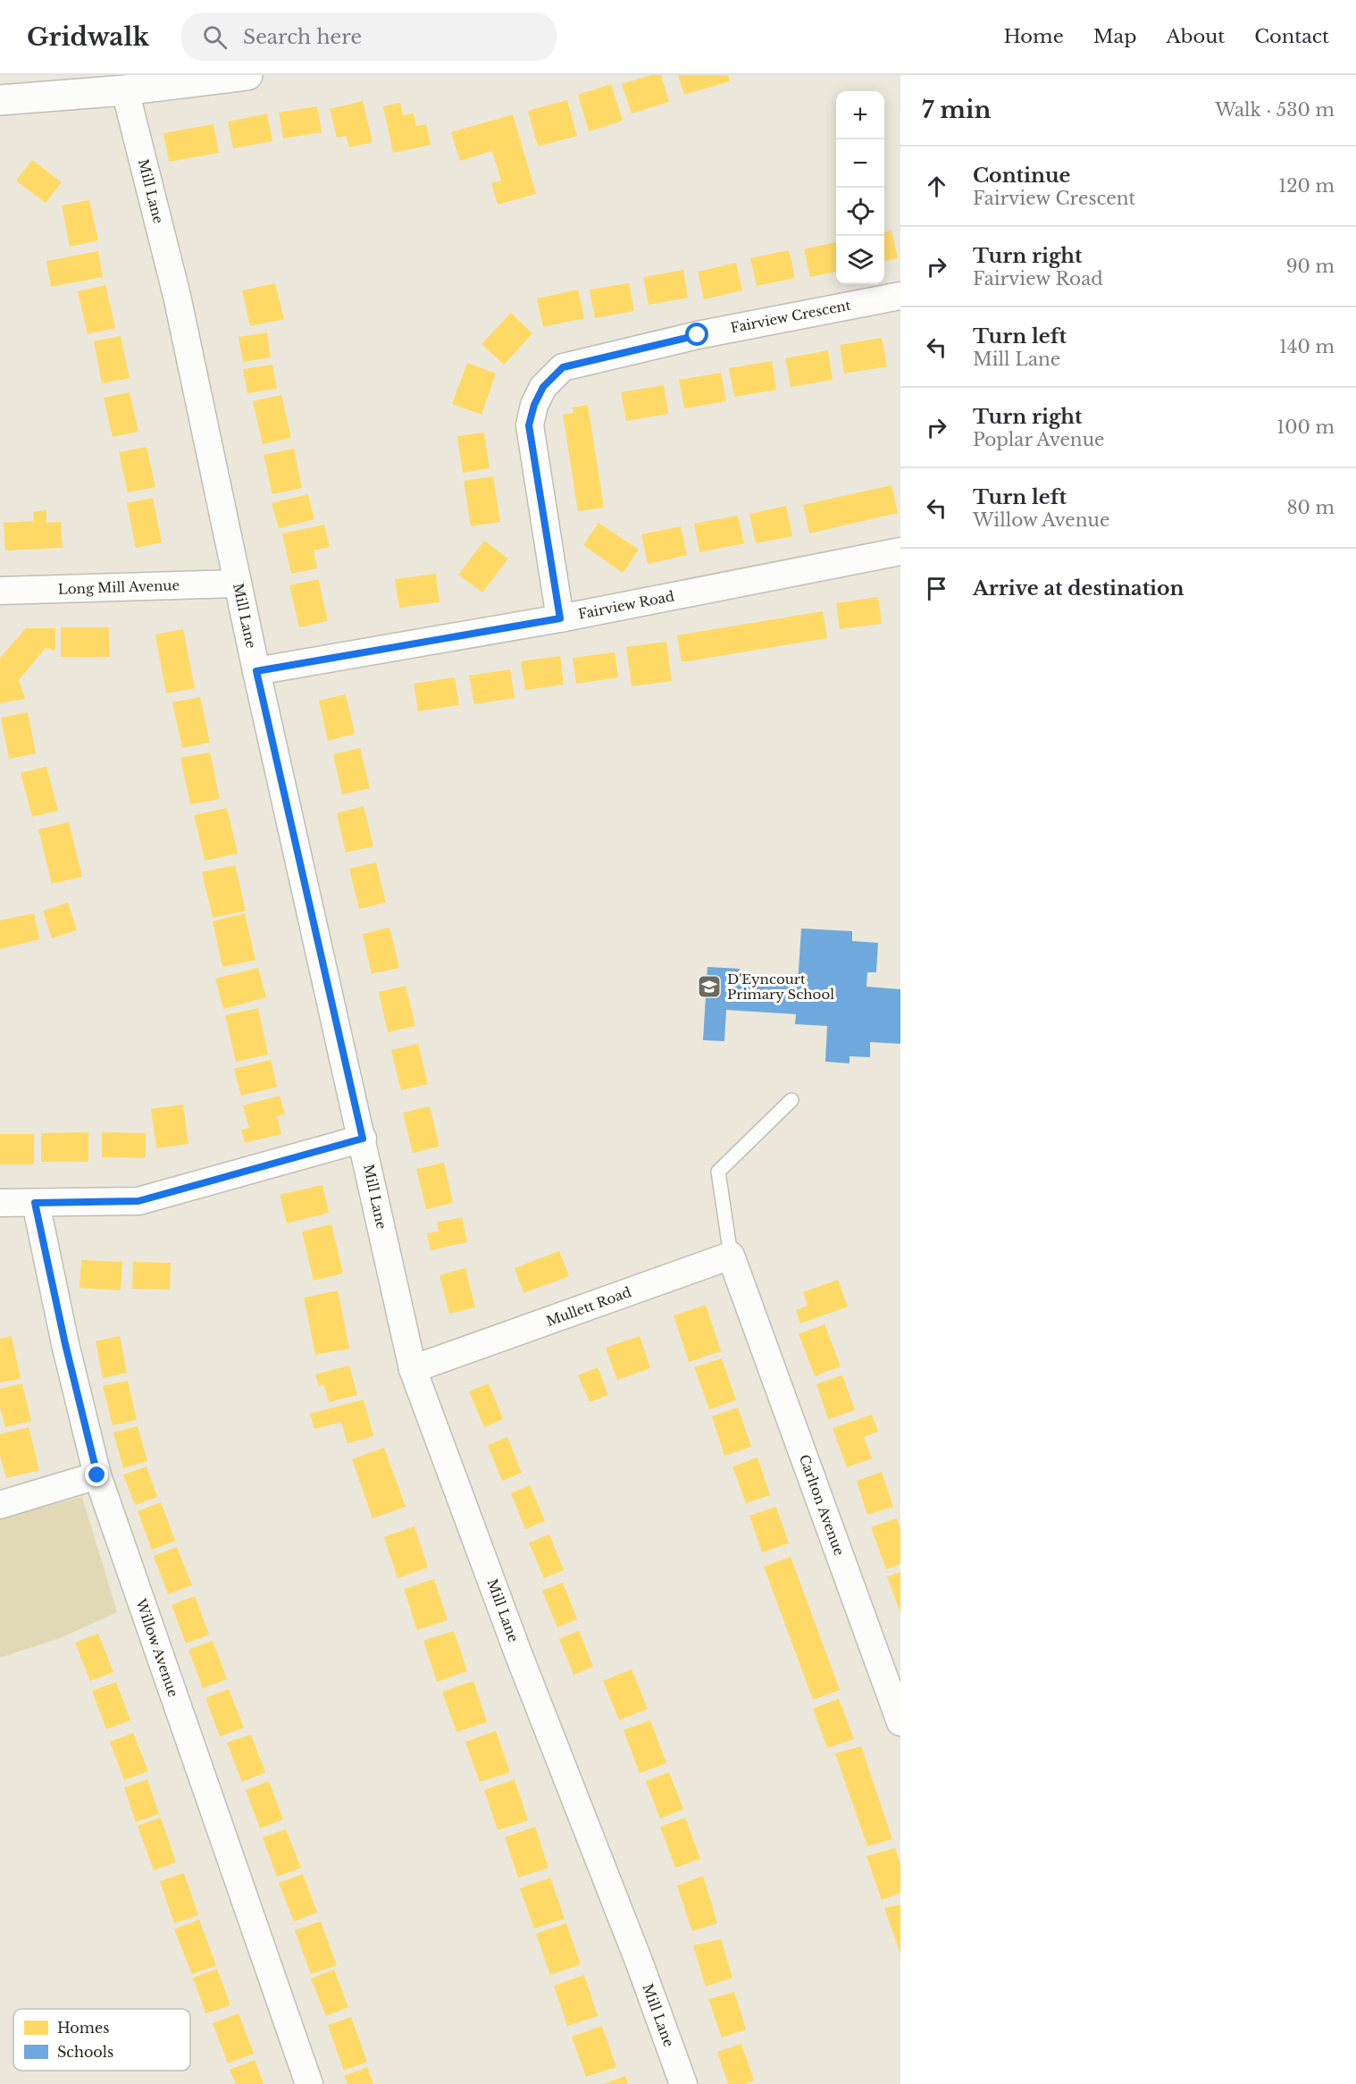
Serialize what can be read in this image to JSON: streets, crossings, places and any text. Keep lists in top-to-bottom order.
{
  "streets": {
    "street": [
      "Mill Lane",
      "Fairview Crescent",
      "Long Mill Avenue",
      "Fairview Road",
      "Mullett Road",
      "Carlton Avenue",
      "Willow Avenue"
    ]
  },
  "crossings": [
    ["Mill Lane", "Long Mill Avenue"],
    ["Mill Lane", "Fairview Road"],
    ["Mill Lane", "Mullett Road"],
    ["Fairview Crescent", "Fairview Road"],
    ["Mullett Road", "Carlton Avenue"]
  ],
  "places": {
    "school or university": ["D'Eyncourt Primary School"]
  },
  "legend": ["Homes", "Schools"],
  "page": {
    "header": "Gridwalk",
    "search": "Search here",
    "nav": [
      "Home",
      "Map",
      "About",
      "Contact"
    ],
    "heading": ["7 min", "Walk · 530 m"],
    "map_buttons": ["+", "−"],
    "list": [
      ["Continue", "Fairview Crescent", "120 m"],
      ["Turn right", "Fairview Road", "90 m"],
      ["Turn left", "Mill Lane", "140 m"],
      ["Turn right", "Poplar Avenue", "100 m"],
      ["Turn left", "Willow Avenue", "80 m"],
      "Arrive at destination"
    ]
  }
}
